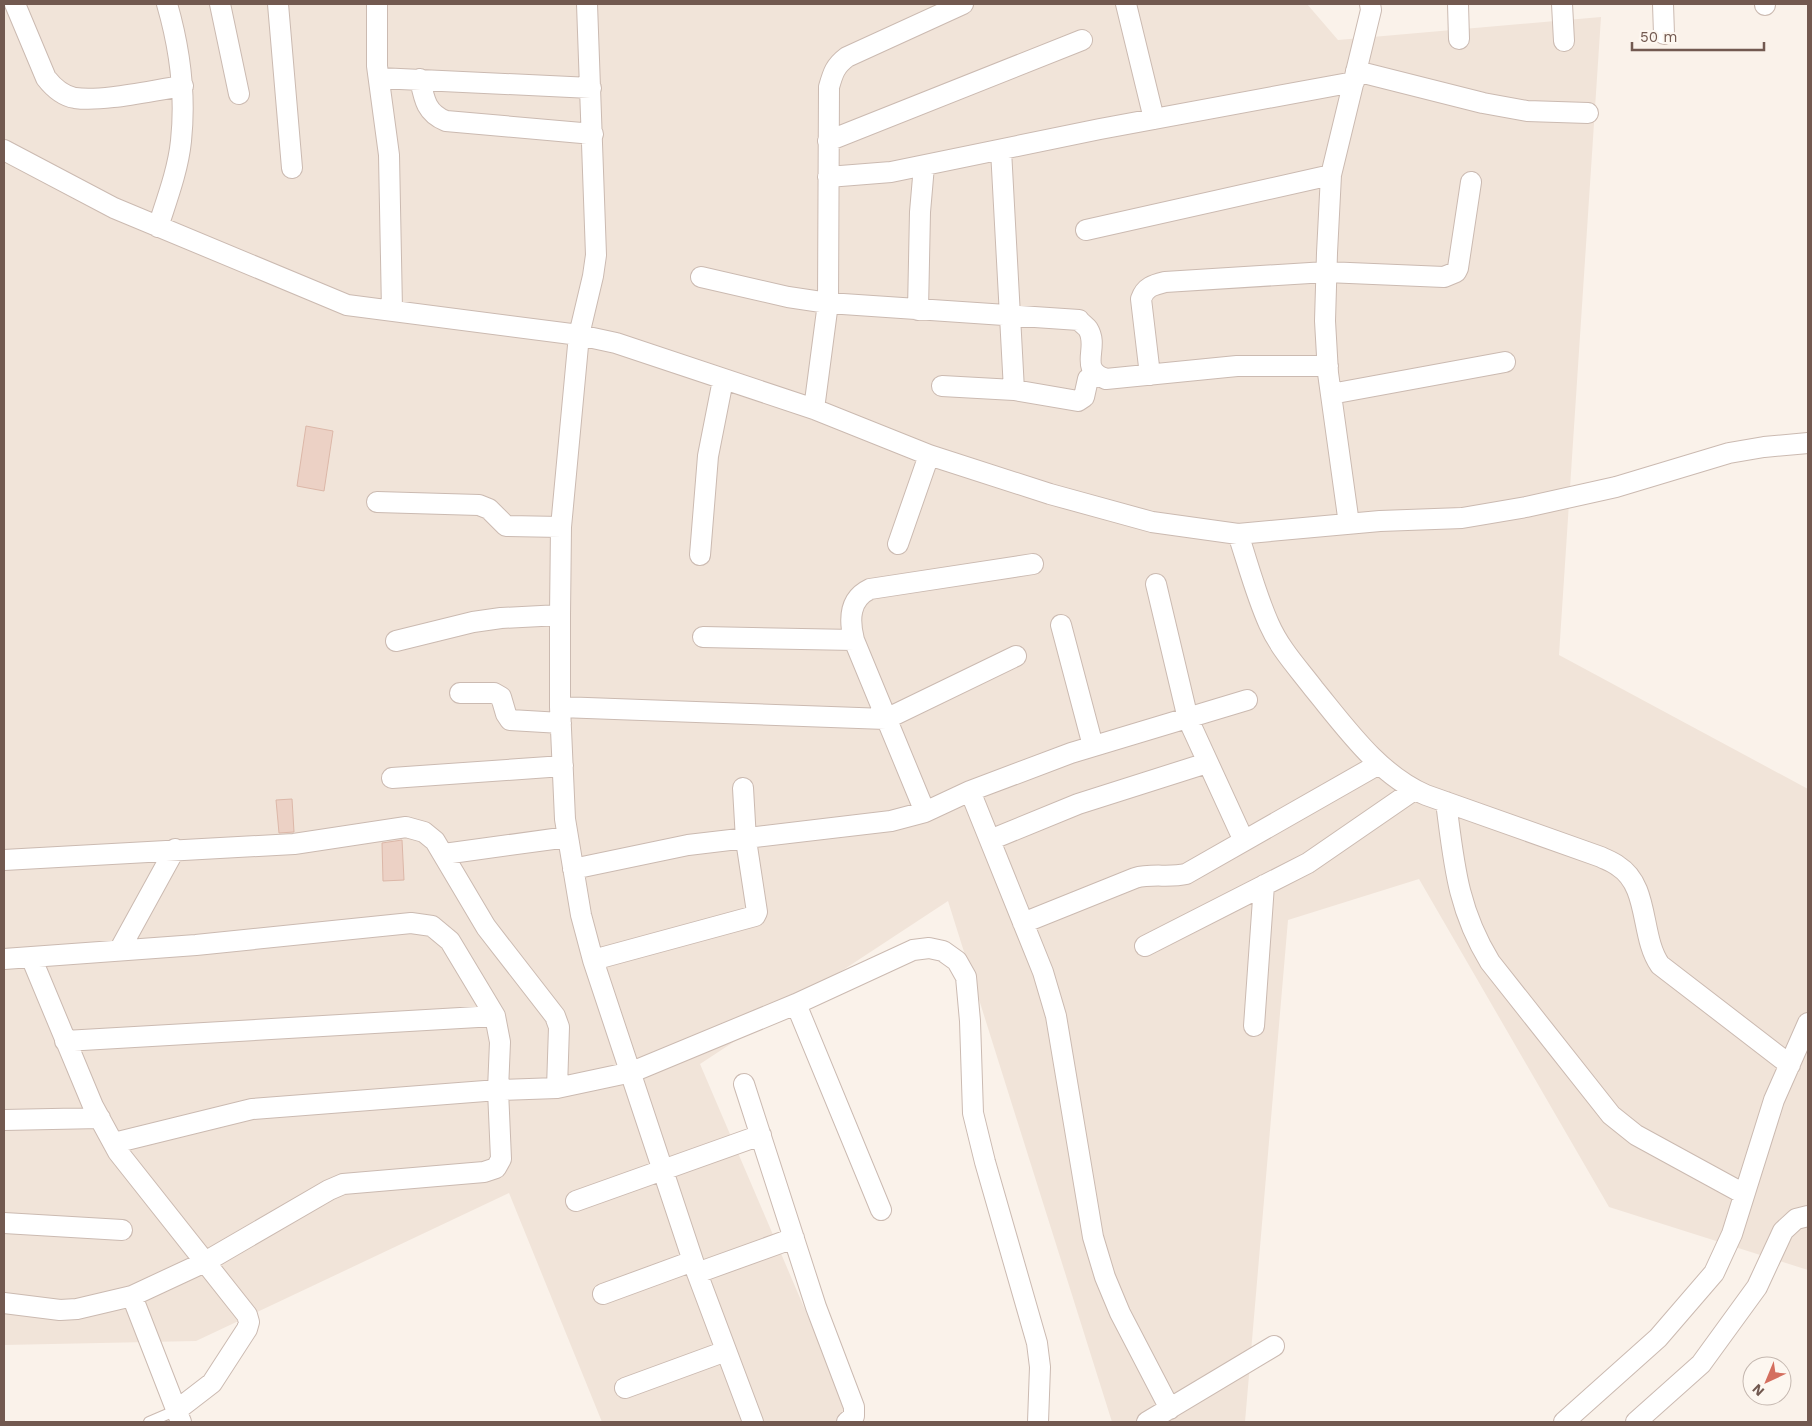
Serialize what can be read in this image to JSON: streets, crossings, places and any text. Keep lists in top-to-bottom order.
{
  "scale_bar": "50 m",
  "north": "bottom left"
}
